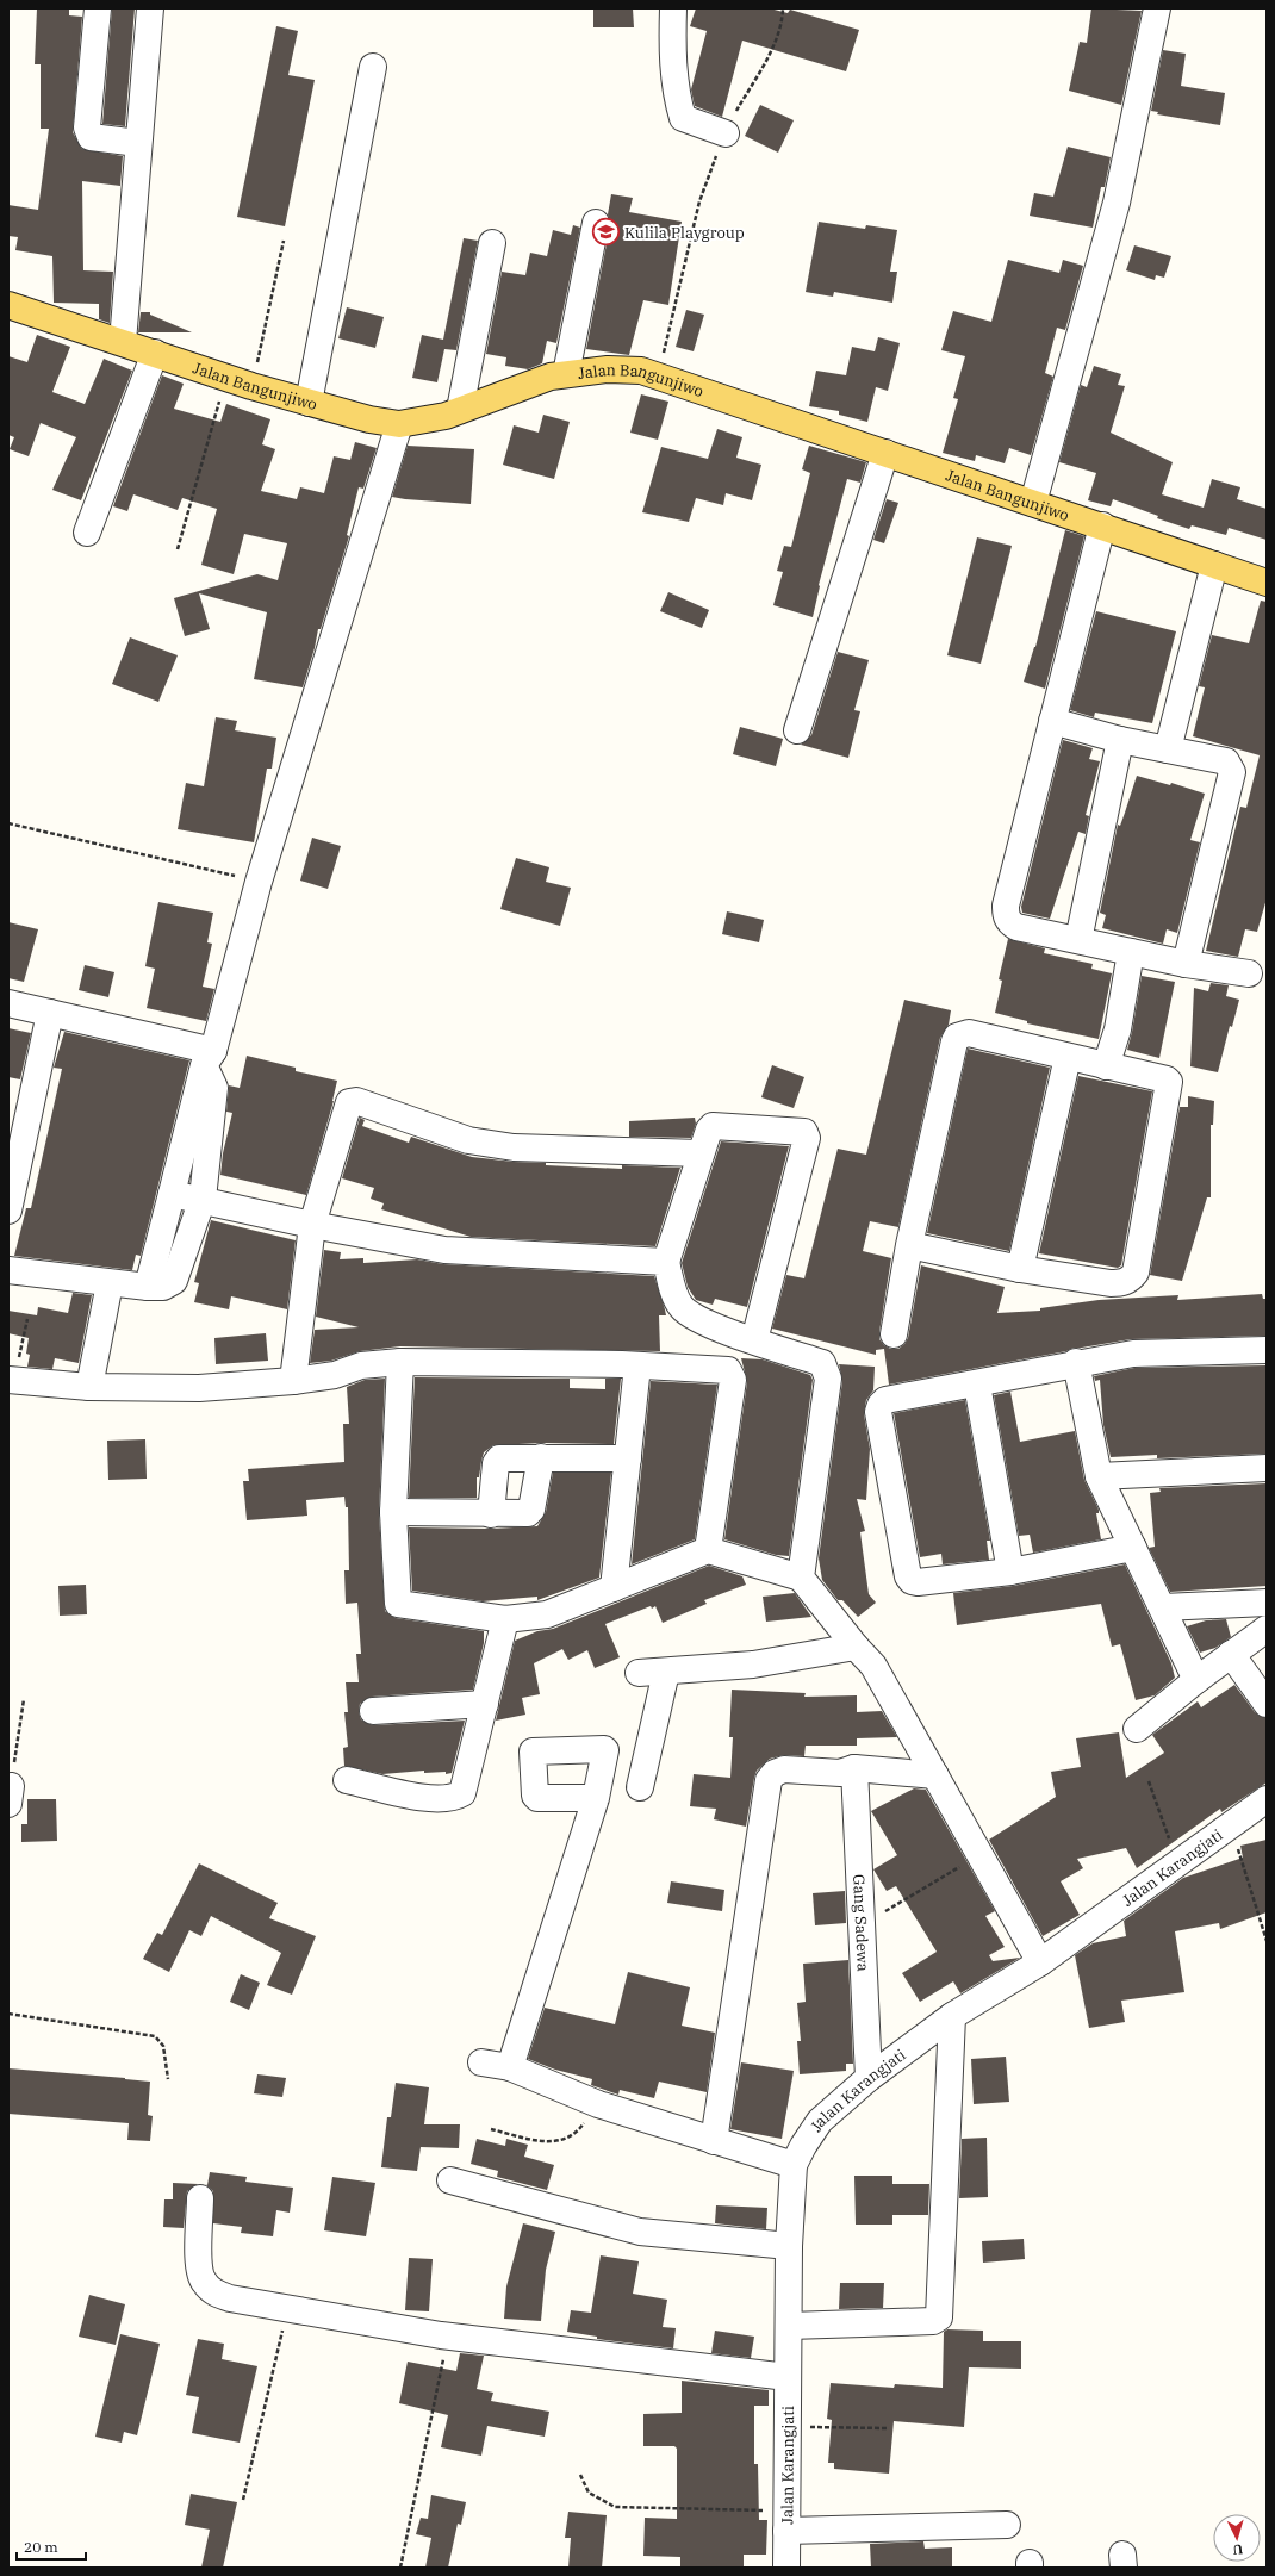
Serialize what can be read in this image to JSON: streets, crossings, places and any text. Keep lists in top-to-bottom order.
{
  "streets": {
    "main road": ["Jalan Bangunjiwo"],
    "street": ["Jalan Karangjati", "Gang Sadewa"]
  },
  "crossings": [
    ["Jalan Karangjati", "Gang Sadewa"]
  ],
  "places": {
    "school or university": ["Kulila Playgroup"]
  },
  "scale_bar": "20 m",
  "north": "bottom"
}
